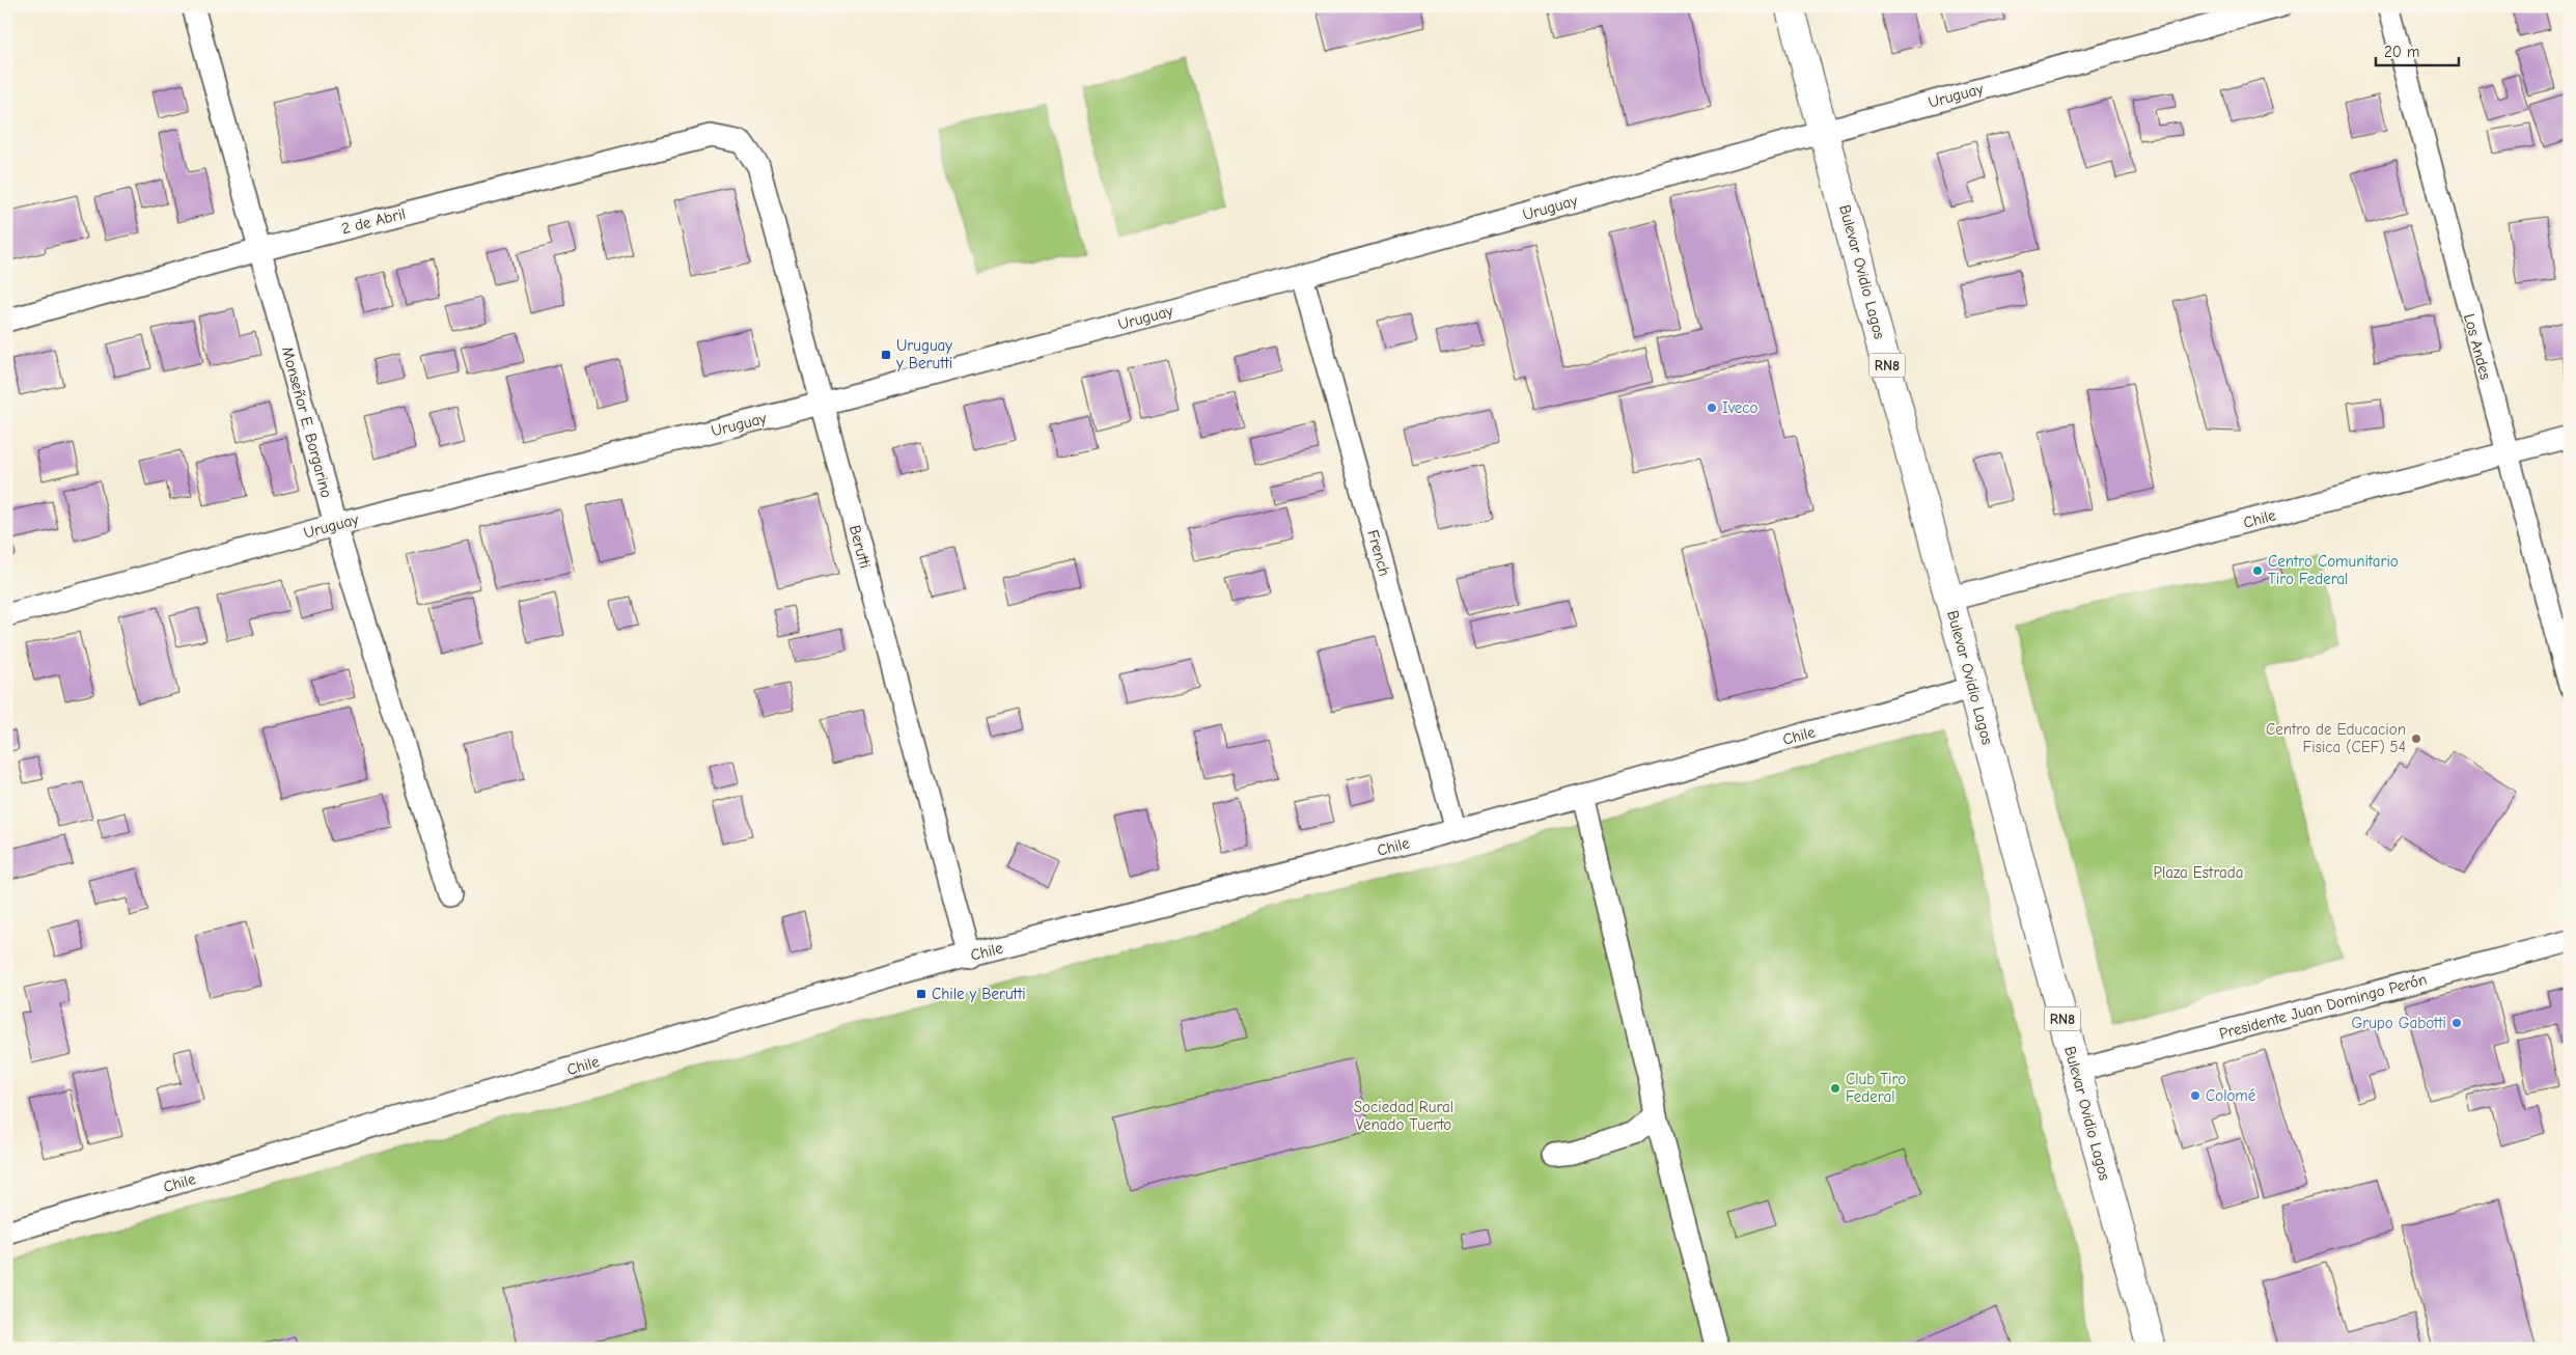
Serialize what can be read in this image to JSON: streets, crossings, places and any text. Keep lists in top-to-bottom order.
{
  "streets": {
    "highway": ["Bulevar Ovidio Lagos", "RN8"],
    "street": [
      "Uruguay",
      "2 de Abril",
      "Los Andes",
      "Monseñor E. Borgarino",
      "Chile",
      "Berutti",
      "French",
      "Presidente Juan Domingo Perón"
    ]
  },
  "crossings": [
    ["Uruguay", "Bulevar Ovidio Lagos"],
    ["Uruguay", "Monseñor E. Borgarino"],
    ["Uruguay", "Berutti"],
    ["Uruguay", "French"],
    ["2 de Abril", "Monseñor E. Borgarino"],
    ["2 de Abril", "Berutti"],
    ["Bulevar Ovidio Lagos", "Chile"],
    ["Bulevar Ovidio Lagos", "Presidente Juan Domingo Perón"],
    ["Los Andes", "Chile"],
    ["Chile", "Berutti"],
    ["Chile", "French"]
  ],
  "parks": ["Plaza Estrada", "Sociedad Rural Venado Tuerto"],
  "places": {
    "transit": ["Uruguay y Berutti", "Chile y Berutti"],
    "other": [
      "Iveco",
      "Centro Comunitario Tiro Federal",
      "Centro de Educacion Fisica (CEF) 54",
      "Grupo Gabotti",
      "Club Tiro Federal",
      "Colomé"
    ]
  },
  "scale_bar": "20 m"
}
